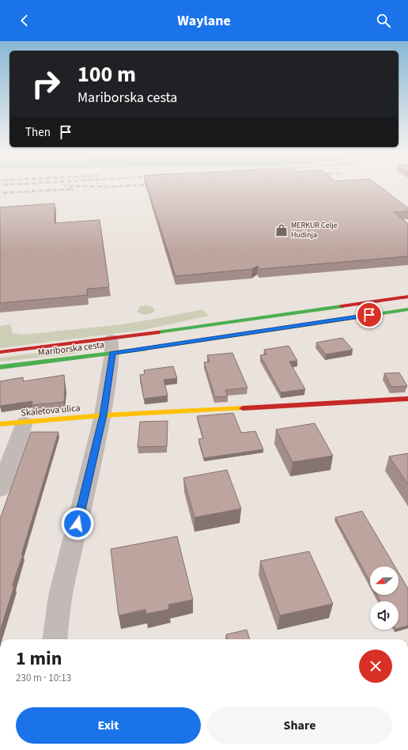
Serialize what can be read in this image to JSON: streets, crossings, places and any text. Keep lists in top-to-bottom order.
{
  "streets": {
    "main road": ["Mariborska cesta", "Skaletova ulica"]
  },
  "places": {
    "shop": ["MERKUR Celje Hudinja"]
  },
  "north": "left",
  "page": {
    "header": "Waylane",
    "turn": ["100 m", "Mariborska cesta"],
    "then": "Then",
    "heading": ["1 min", "230 m · 10:13"],
    "buttons": ["Exit", "Share"]
  }
}
